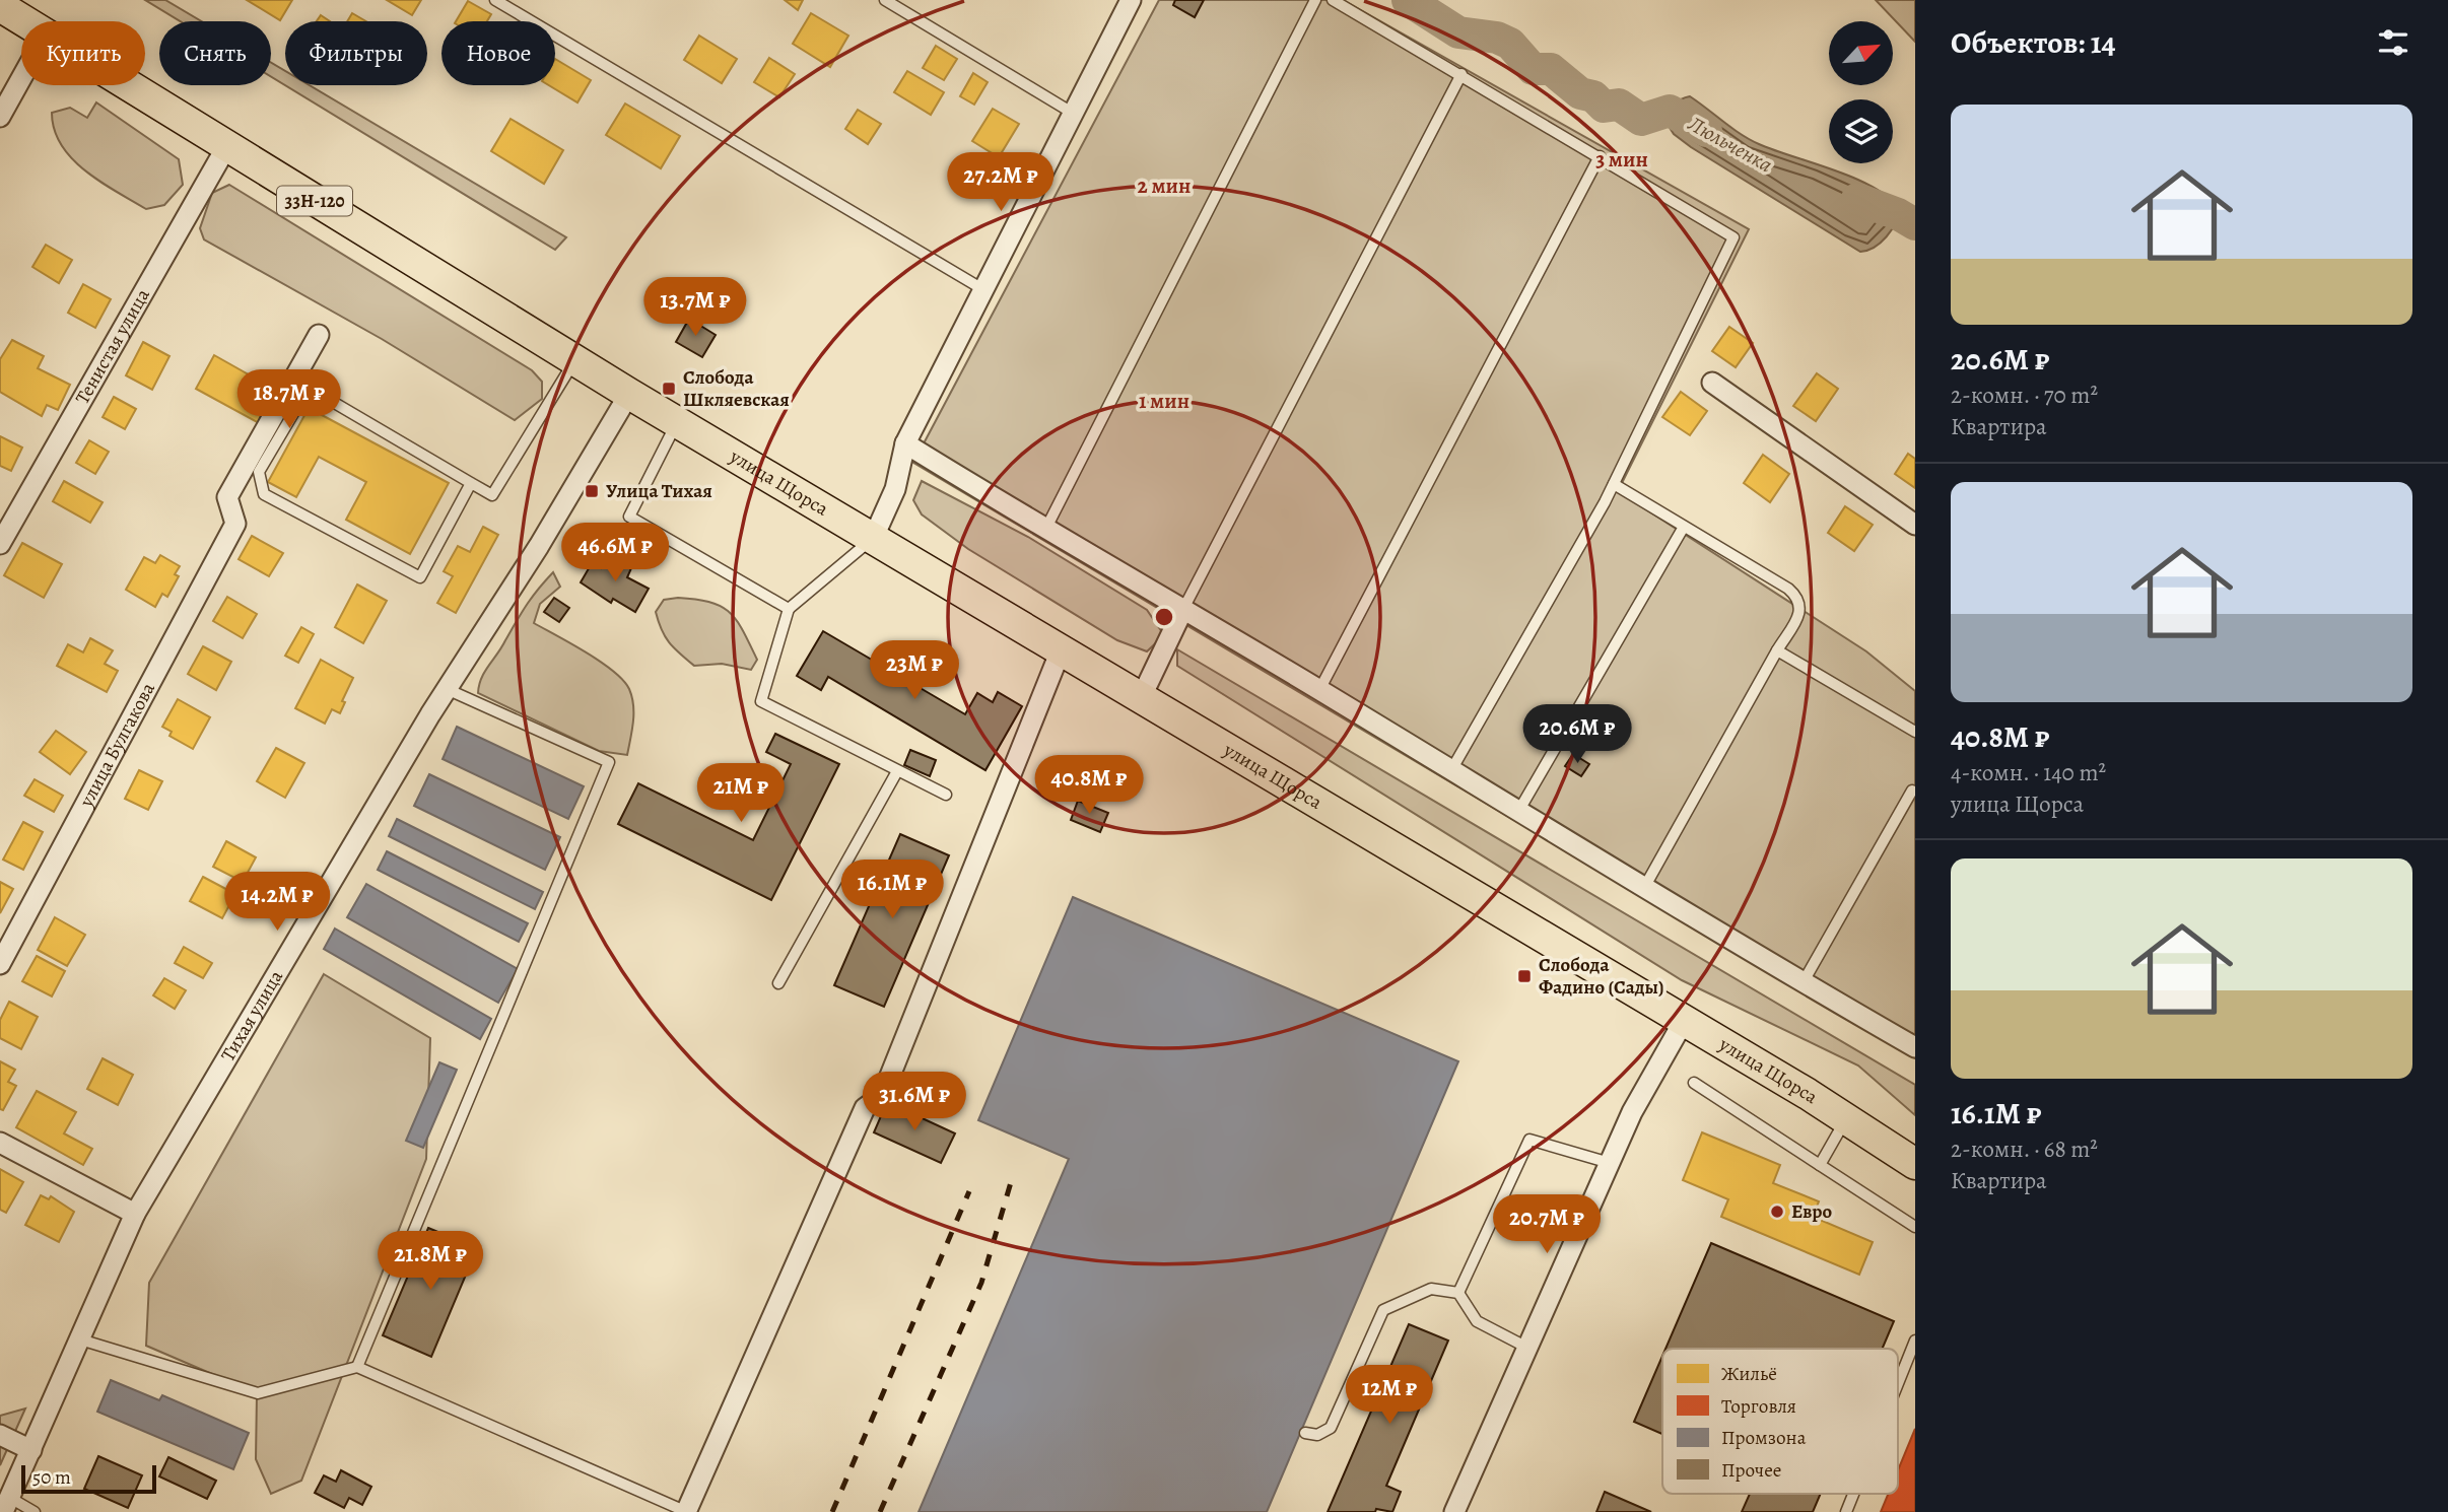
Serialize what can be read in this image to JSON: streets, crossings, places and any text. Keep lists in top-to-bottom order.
{
  "streets": {
    "main road": ["33Н-120", "улица Щорса"],
    "street": ["Тенистая улица", "улица Булгакова", "Тихая улица"]
  },
  "crossings": [
    ["33Н-120", "Тенистая улица"],
    ["33Н-120", "улица Щорса"],
    ["33Н-120", "Тихая улица"],
    ["улица Щорса", "Тихая улица"]
  ],
  "water": ["Люльченка"],
  "places": {
    "transit": ["Слобода Шкляевская", "Улица Тихая", "Слобода Фадино (Сады)"],
    "other": ["Евро"]
  },
  "legend": [
    "Жильё",
    "Торговля",
    "Промзона",
    "Прочее"
  ],
  "scale_bar": "50 m",
  "north": "top right",
  "page": {
    "heading": "Объектов: 14",
    "chip": [
      "Купить",
      "Снять",
      "Фильтры",
      "Новое"
    ],
    "list": [
      {
        "name": "20.6M ₽",
        "note": "2-комн. · 70 m² · Квартира"
      },
      {
        "name": "40.8M ₽",
        "note": "4-комн. · 140 m² · улица Щорса"
      },
      {
        "name": "16.1M ₽",
        "note": "2-комн. · 68 m² · Квартира"
      }
    ],
    "price": [
      "27.2M ₽",
      "13.7M ₽",
      "18.7M ₽",
      "46.6M ₽",
      "23M ₽",
      "20.6M ₽",
      "40.8M ₽",
      "21M ₽",
      "16.1M ₽",
      "14.2M ₽",
      "31.6M ₽",
      "20.7M ₽",
      "21.8M ₽",
      "12M ₽"
    ],
    "scale": "50 m"
  },
  "rings": ["3 мин", "2 мин", "1 мин"]
}
